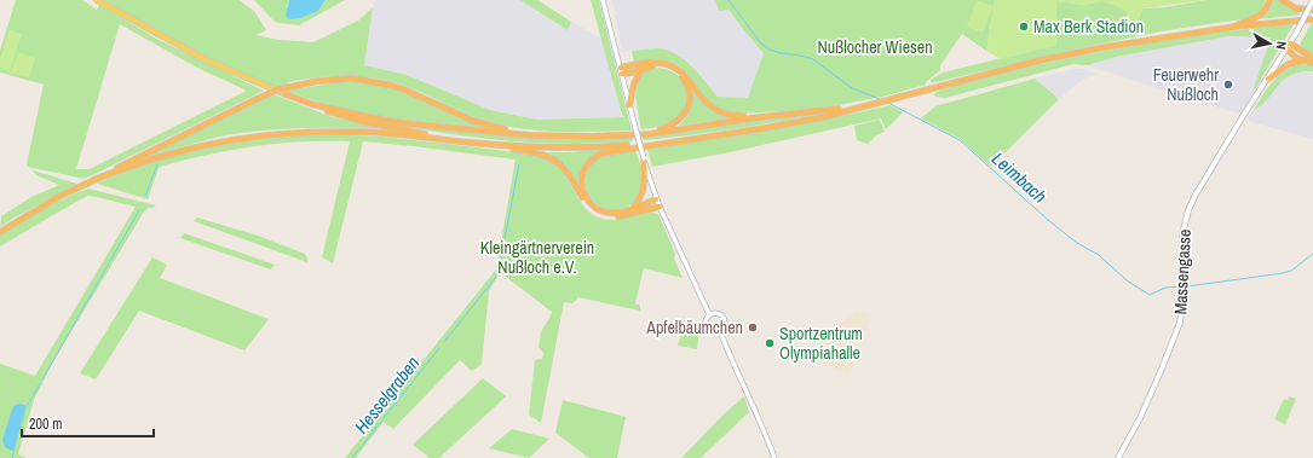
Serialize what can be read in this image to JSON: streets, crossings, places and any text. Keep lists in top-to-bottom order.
{
  "streets": {
    "main road": ["Massengasse"]
  },
  "water": ["Leimbach", "Hesselgraben"],
  "parks": ["Nußlocher Wiesen", "Kleingärtnerverein Nußloch e.V."],
  "places": [
    "Max Berk Stadion",
    "Feuerwehr Nußloch",
    "Apfelbäumchen",
    "Sportzentrum Olympiahalle"
  ],
  "scale_bar": "200 m",
  "north": "right"
}
